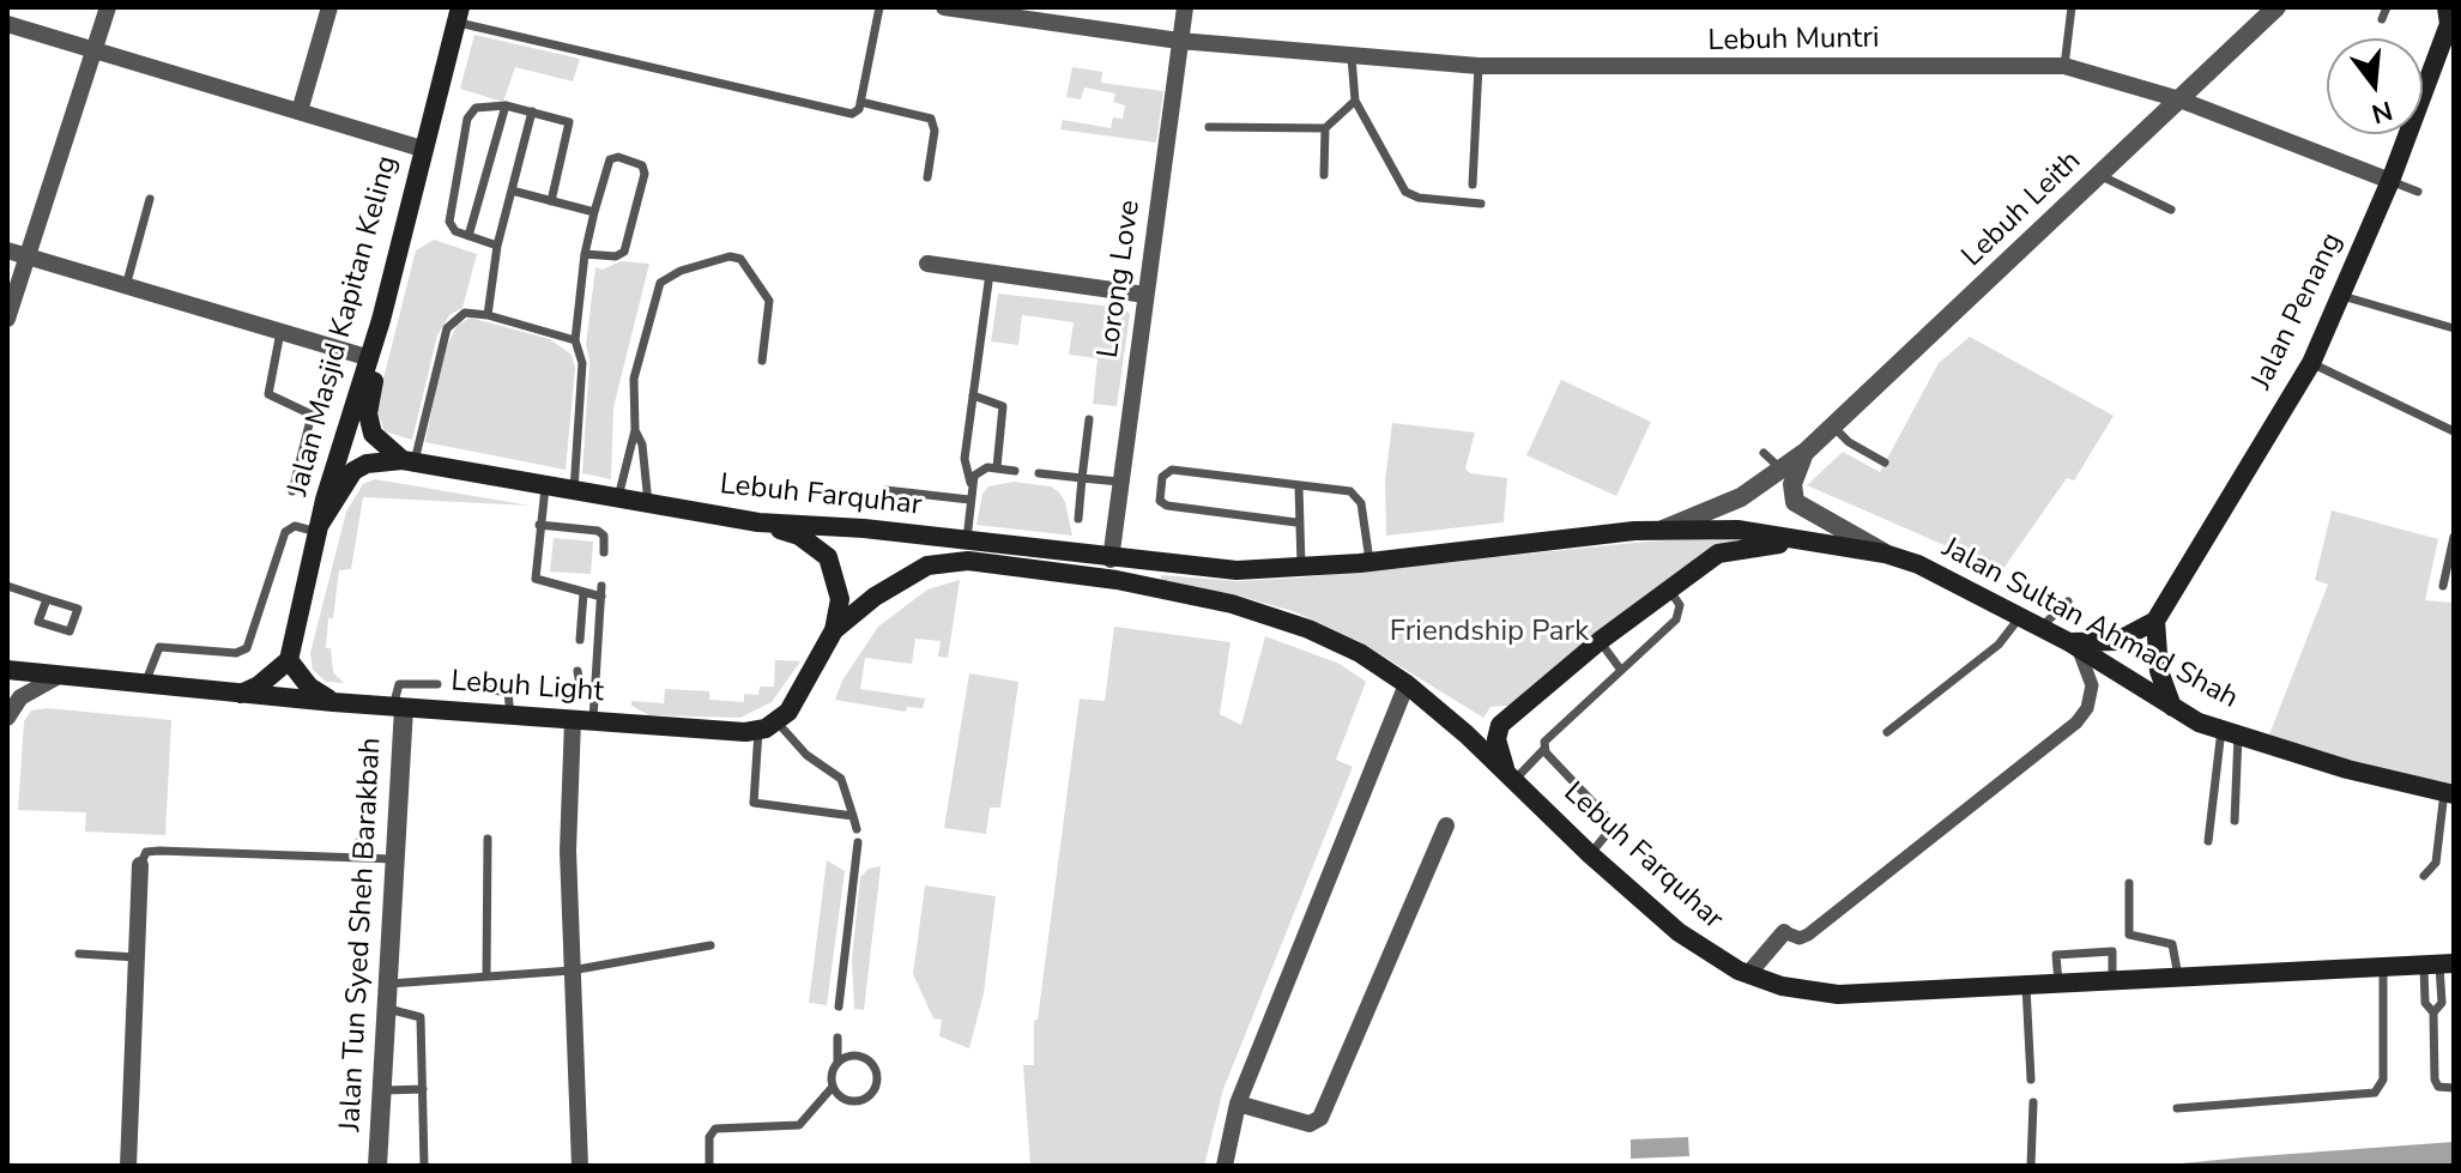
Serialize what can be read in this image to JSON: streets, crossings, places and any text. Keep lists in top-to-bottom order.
{
  "streets": {
    "main road": [
      "Jalan Penang",
      "Jalan Masjid Kapitan Keling",
      "Lebuh Farquhar",
      "Jalan Sultan Ahmad Shah",
      "Lebuh Light"
    ],
    "street": [
      "Lebuh Muntri",
      "Lebuh Leith",
      "Lorong Love",
      "Jalan Tun Syed Sheh Barakbah"
    ]
  },
  "crossings": [
    ["Lebuh Muntri", "Lebuh Leith"],
    ["Lebuh Muntri", "Lorong Love"],
    ["Lebuh Muntri", "Jalan Penang"],
    ["Lebuh Leith", "Jalan Sultan Ahmad Shah"],
    ["Lorong Love", "Lebuh Farquhar"],
    ["Jalan Masjid Kapitan Keling", "Lebuh Farquhar"],
    ["Lebuh Farquhar", "Jalan Sultan Ahmad Shah"],
    ["Lebuh Light", "Jalan Tun Syed Sheh Barakbah"]
  ],
  "parks": ["Friendship Park"],
  "north": "bottom"
}
